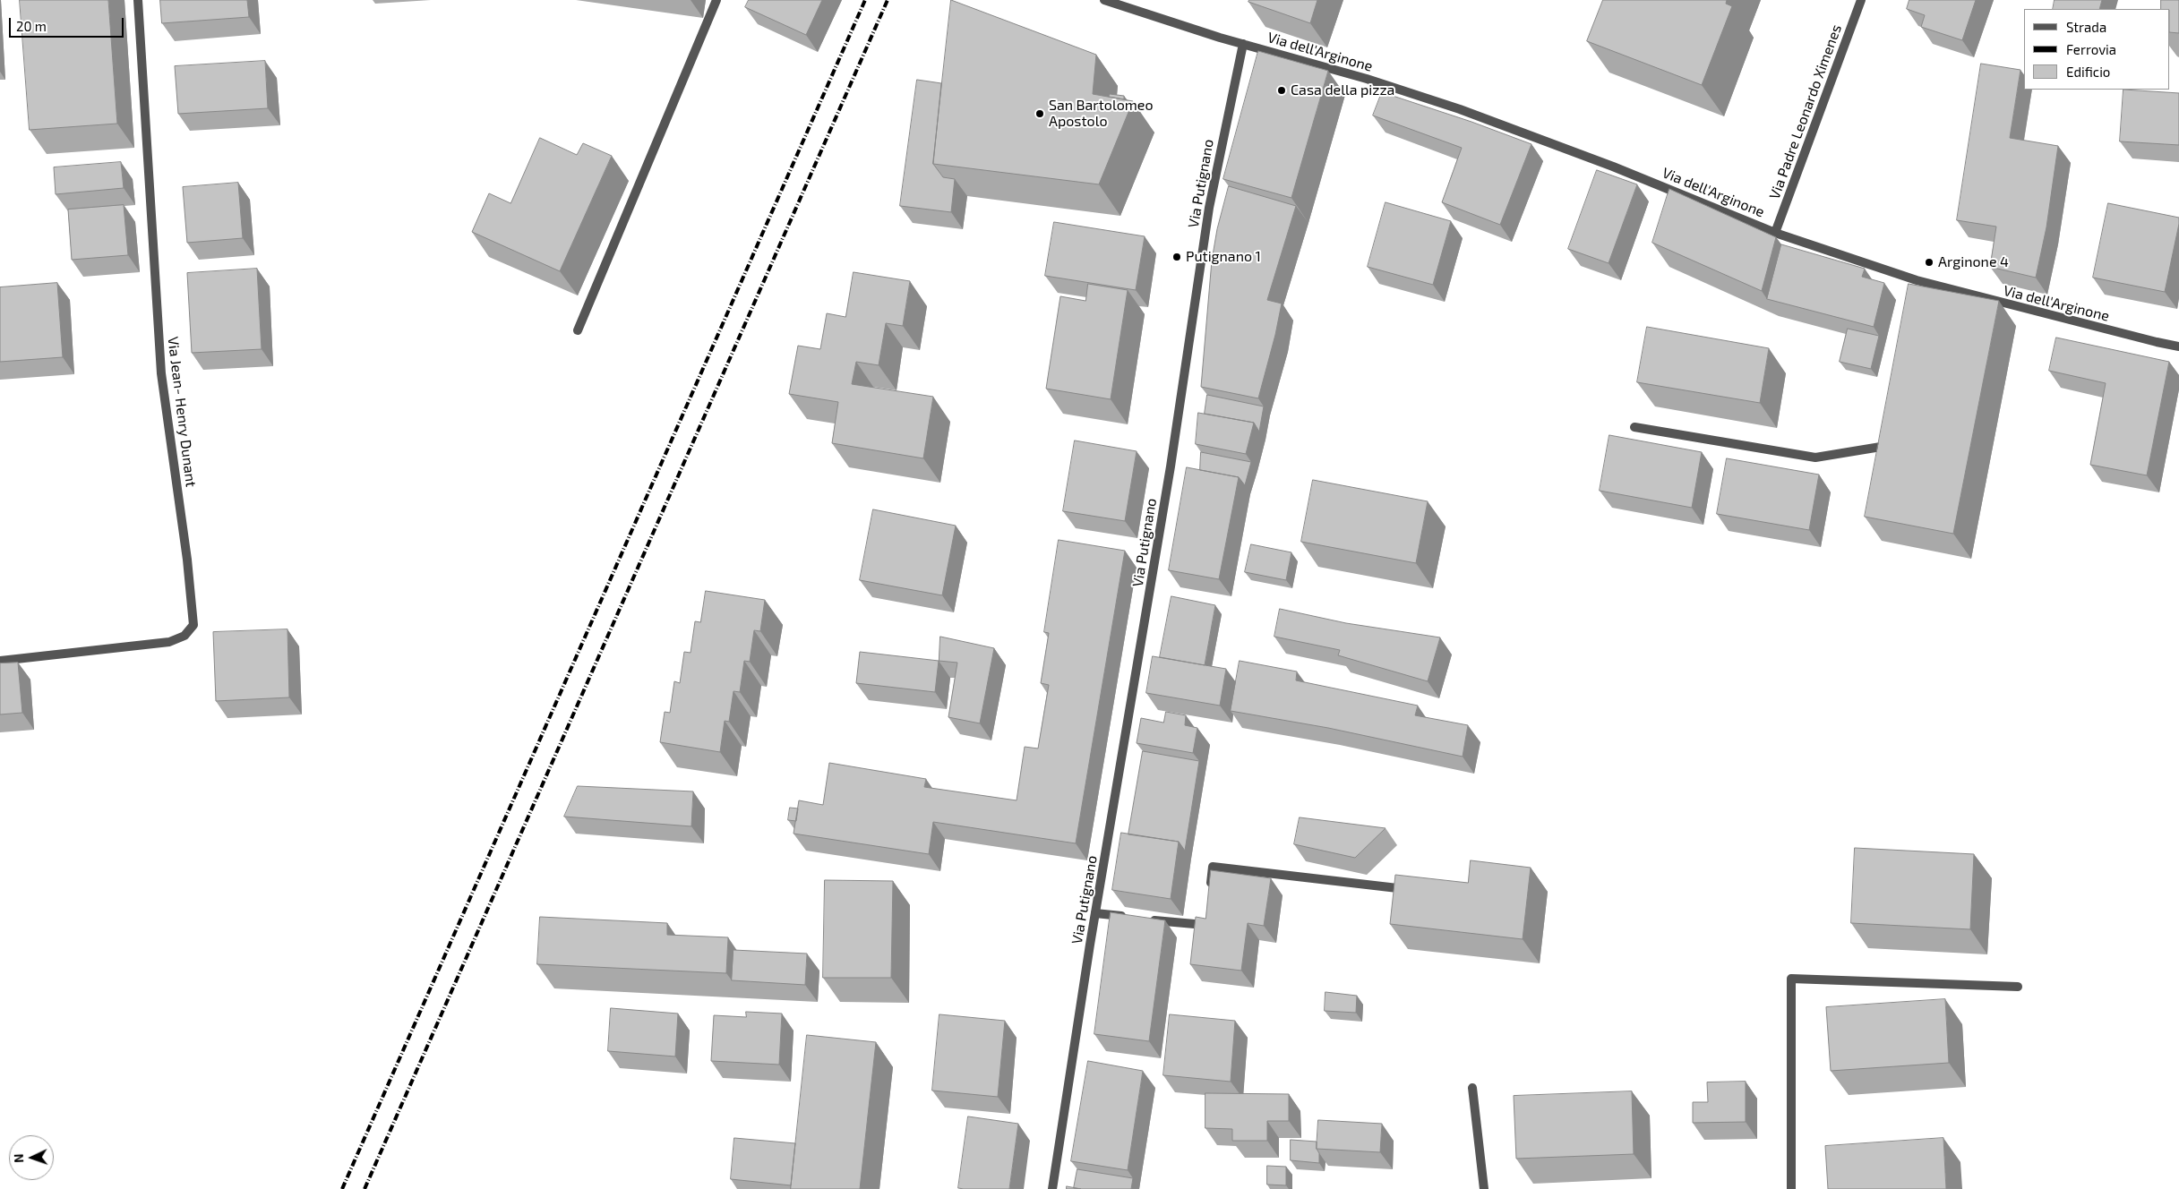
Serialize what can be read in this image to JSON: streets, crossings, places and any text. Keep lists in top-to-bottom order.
{
  "streets": {
    "street": [
      "Via dell'Arginone",
      "Via Padre Leonardo Ximenes",
      "Via Putignano",
      "Via Jean- Henry Dunant"
    ]
  },
  "crossings": [
    ["Via dell'Arginone", "Via Padre Leonardo Ximenes"],
    ["Via dell'Arginone", "Via Putignano"]
  ],
  "places": [
    "Casa della pizza",
    "San Bartolomeo Apostolo",
    "Putignano 1",
    "Arginone 4"
  ],
  "legend": ["Strada", "Ferrovia", "Edificio"],
  "scale_bar": "20 m",
  "north": "left"
}
